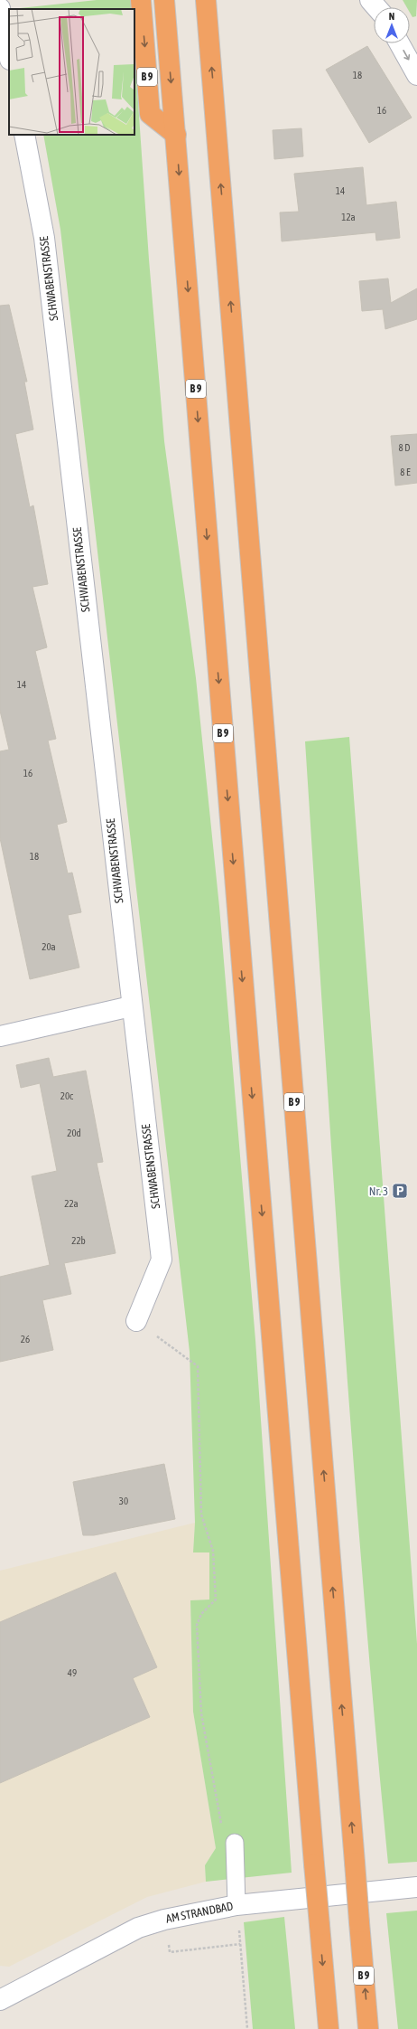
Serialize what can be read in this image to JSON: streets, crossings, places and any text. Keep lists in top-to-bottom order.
{
  "streets": {
    "highway": ["B 9"],
    "street": ["SCHWABENSTRASSE", "AM STRANDBAD"]
  },
  "places": {
    "parking": ["Nr. 3"]
  },
  "house_numbers": [
    "18",
    "16",
    "14",
    "12a",
    "8 D",
    "8 E",
    "14",
    "16",
    "18",
    "20a",
    "20c",
    "20d",
    "22a",
    "22b",
    "26",
    "30",
    "49"
  ],
  "north": "top"
}
